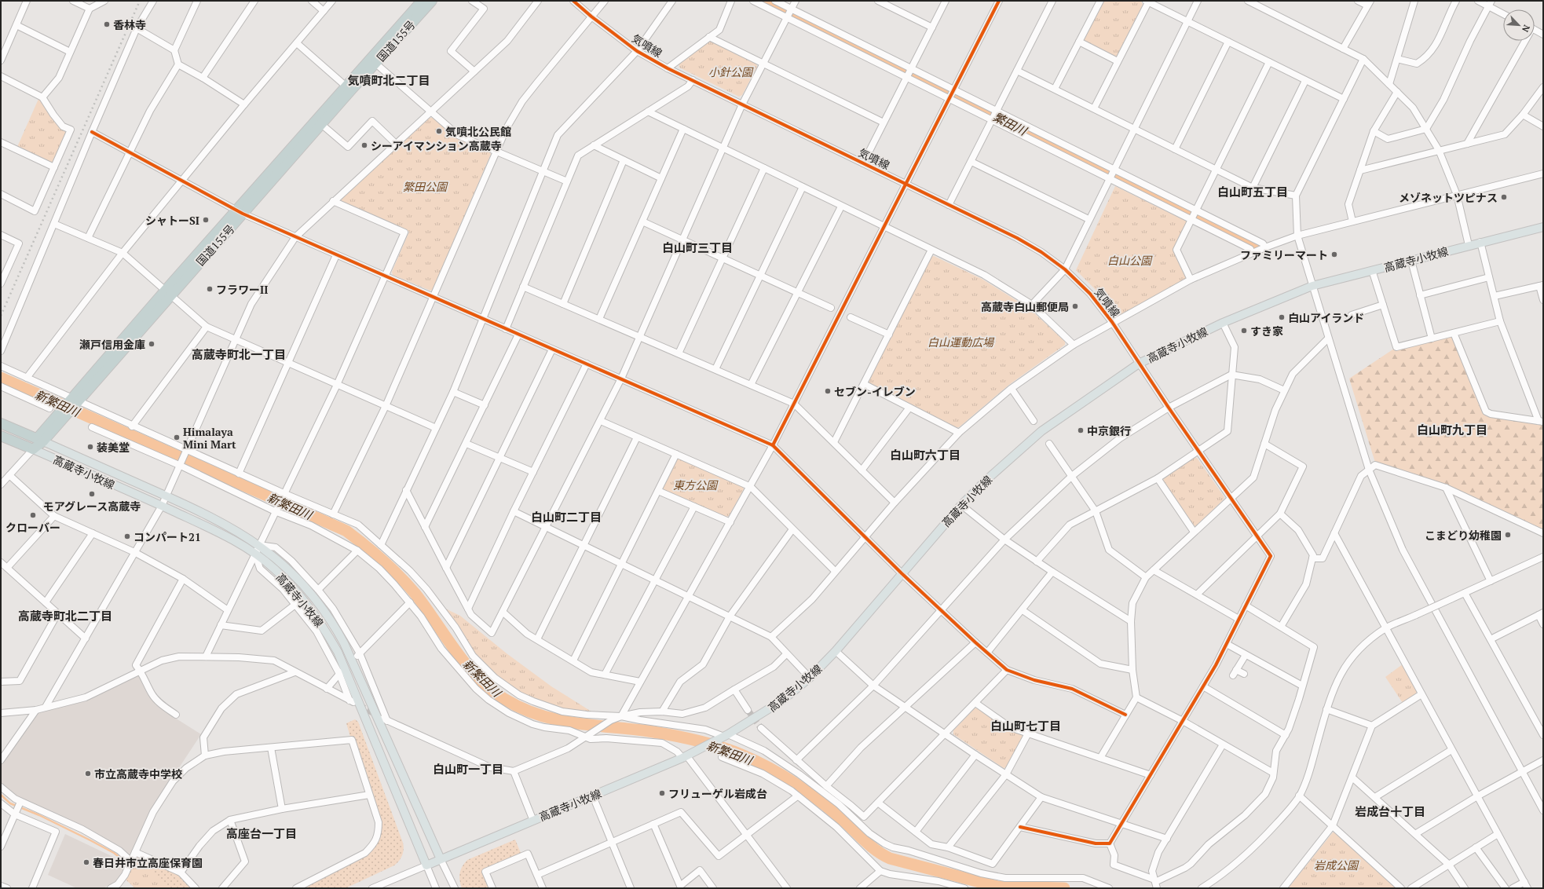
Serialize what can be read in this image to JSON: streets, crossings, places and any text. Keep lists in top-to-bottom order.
{
  "streets": {
    "highway": ["国道155号"],
    "main road": ["高蔵寺小牧線"],
    "street": ["気噴線"]
  },
  "crossings": [
    ["国道155号", "高蔵寺小牧線"],
    ["気噴線", "高蔵寺小牧線"]
  ],
  "districts": [
    "気噴町北二丁目",
    "白山町五丁目",
    "白山町三丁目",
    "高蔵寺町北一丁目",
    "白山町九丁目",
    "白山町六丁目",
    "白山町二丁目",
    "高蔵寺町北二丁目",
    "白山町七丁目",
    "白山町一丁目",
    "岩成台十丁目",
    "高座台一丁目"
  ],
  "water": ["繁田川", "新繁田川"],
  "parks": [
    "小針公園",
    "繁田公園",
    "白山公園",
    "白山運動広場",
    "東方公園",
    "岩成公園"
  ],
  "places": [
    "香林寺",
    "気噴北公民館",
    "シーアイマンション高蔵寺",
    "メゾネットツピナス",
    "シャトーSI",
    "ファミリーマート",
    "フラワーII",
    "高蔵寺白山郵便局",
    "白山アイランド",
    "すき家",
    "瀬戸信用金庫",
    "セブン-イレブン",
    "中京銀行",
    "Himalaya Mini Mart",
    "装美堂",
    "モアグレース高蔵寺",
    "クローバー",
    "こまどり幼稚園",
    "コンパート21",
    "市立高蔵寺中学校",
    "フリューゲル岩成台",
    "春日井市立高座保育園"
  ],
  "north": "bottom right"
}
